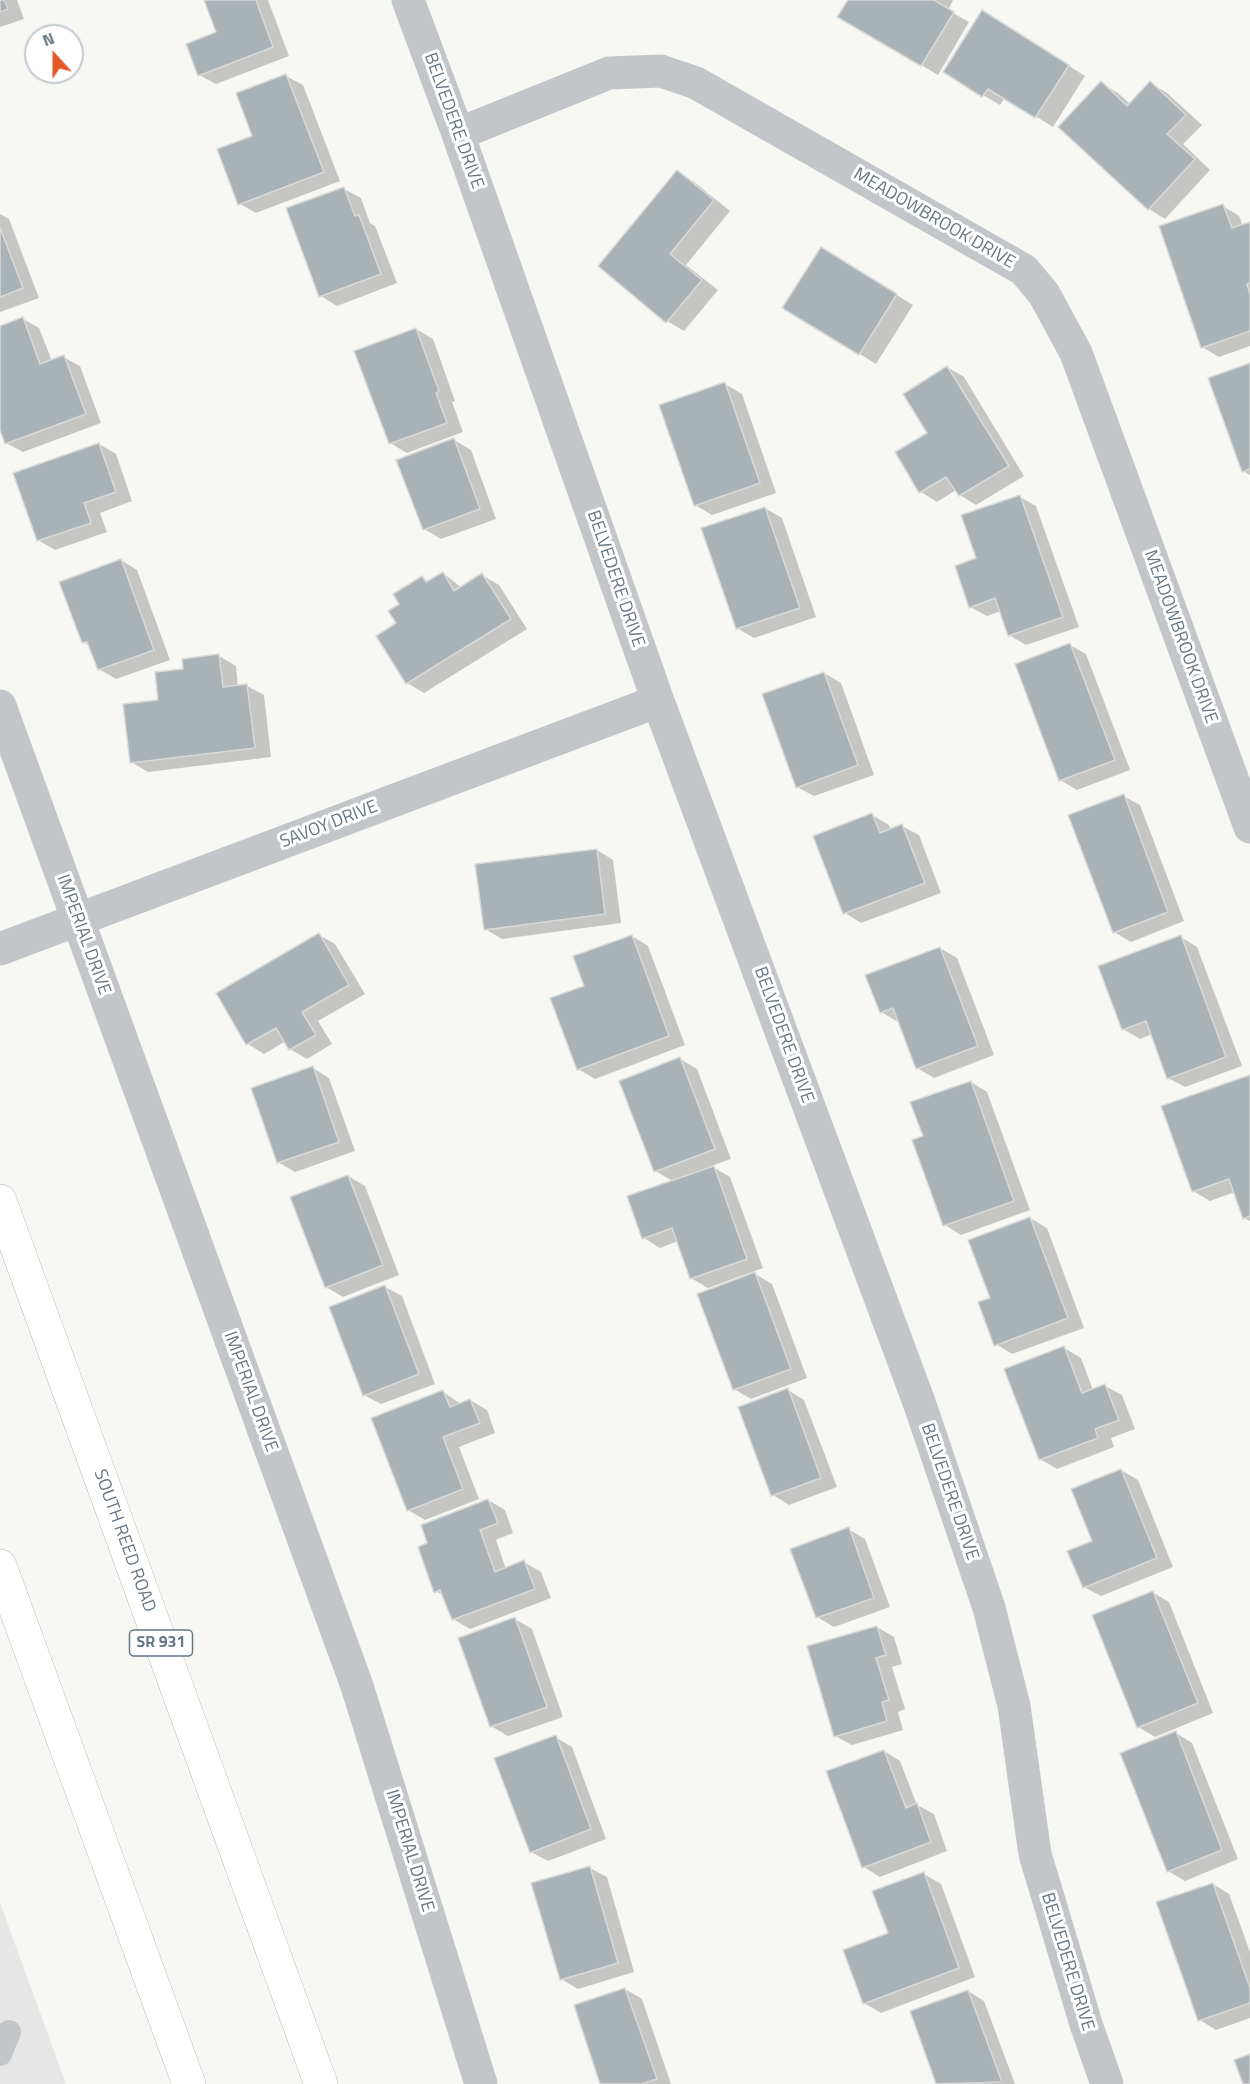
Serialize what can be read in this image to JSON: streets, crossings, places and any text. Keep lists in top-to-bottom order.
{
  "streets": {
    "main road": ["SOUTH REED ROAD", "SR 931"],
    "street": [
      "BELVEDERE DRIVE",
      "MEADOWBROOK DRIVE",
      "SAVOY DRIVE",
      "IMPERIAL DRIVE"
    ]
  },
  "crossings": [
    ["BELVEDERE DRIVE", "MEADOWBROOK DRIVE"],
    ["BELVEDERE DRIVE", "SAVOY DRIVE"],
    ["SAVOY DRIVE", "IMPERIAL DRIVE"]
  ],
  "north": "top"
}
